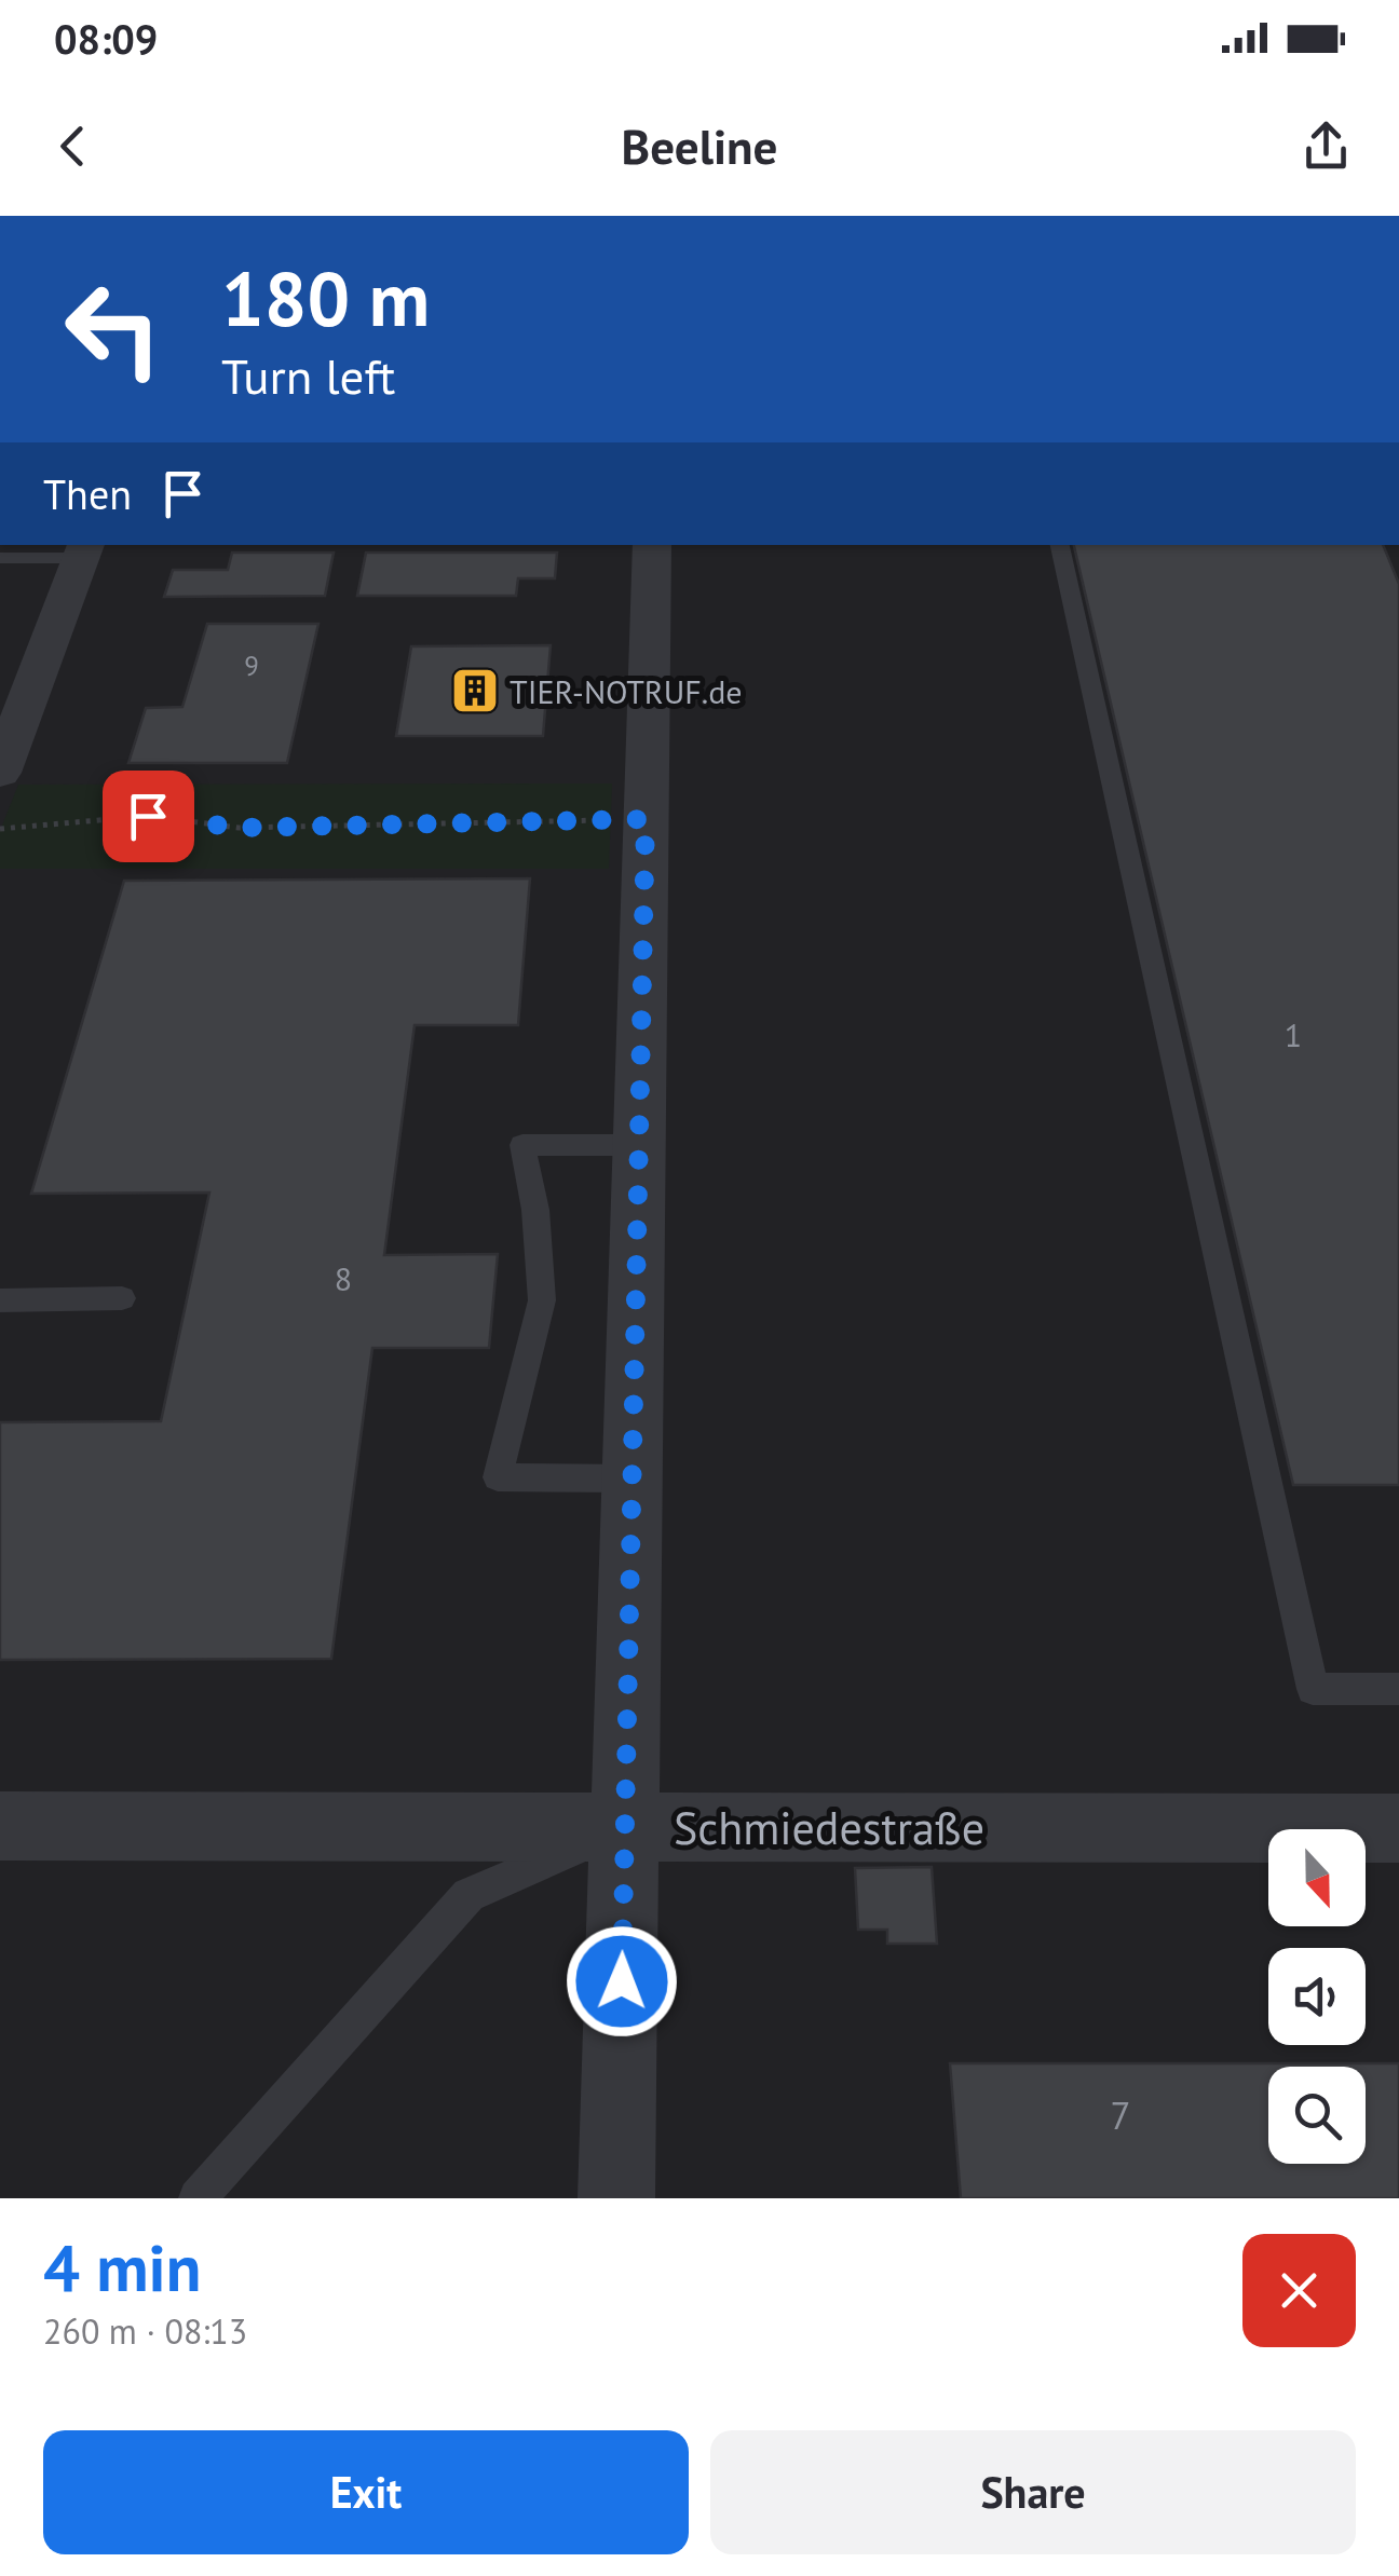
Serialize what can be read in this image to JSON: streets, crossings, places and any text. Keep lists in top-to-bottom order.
{
  "streets": {
    "street": ["Schmiedestraße"]
  },
  "places": {
    "building": ["TIER-NOTRUF.de"]
  },
  "house_numbers": [
    "9",
    "1",
    "8",
    "7"
  ],
  "north": "bottom",
  "page": {
    "status": "08:09",
    "header": "Beeline",
    "turn": ["180 m", "Turn left"],
    "then": "Then",
    "heading": ["4 min", "260 m · 08:13"],
    "buttons": ["Exit", "Share"]
  }
}
